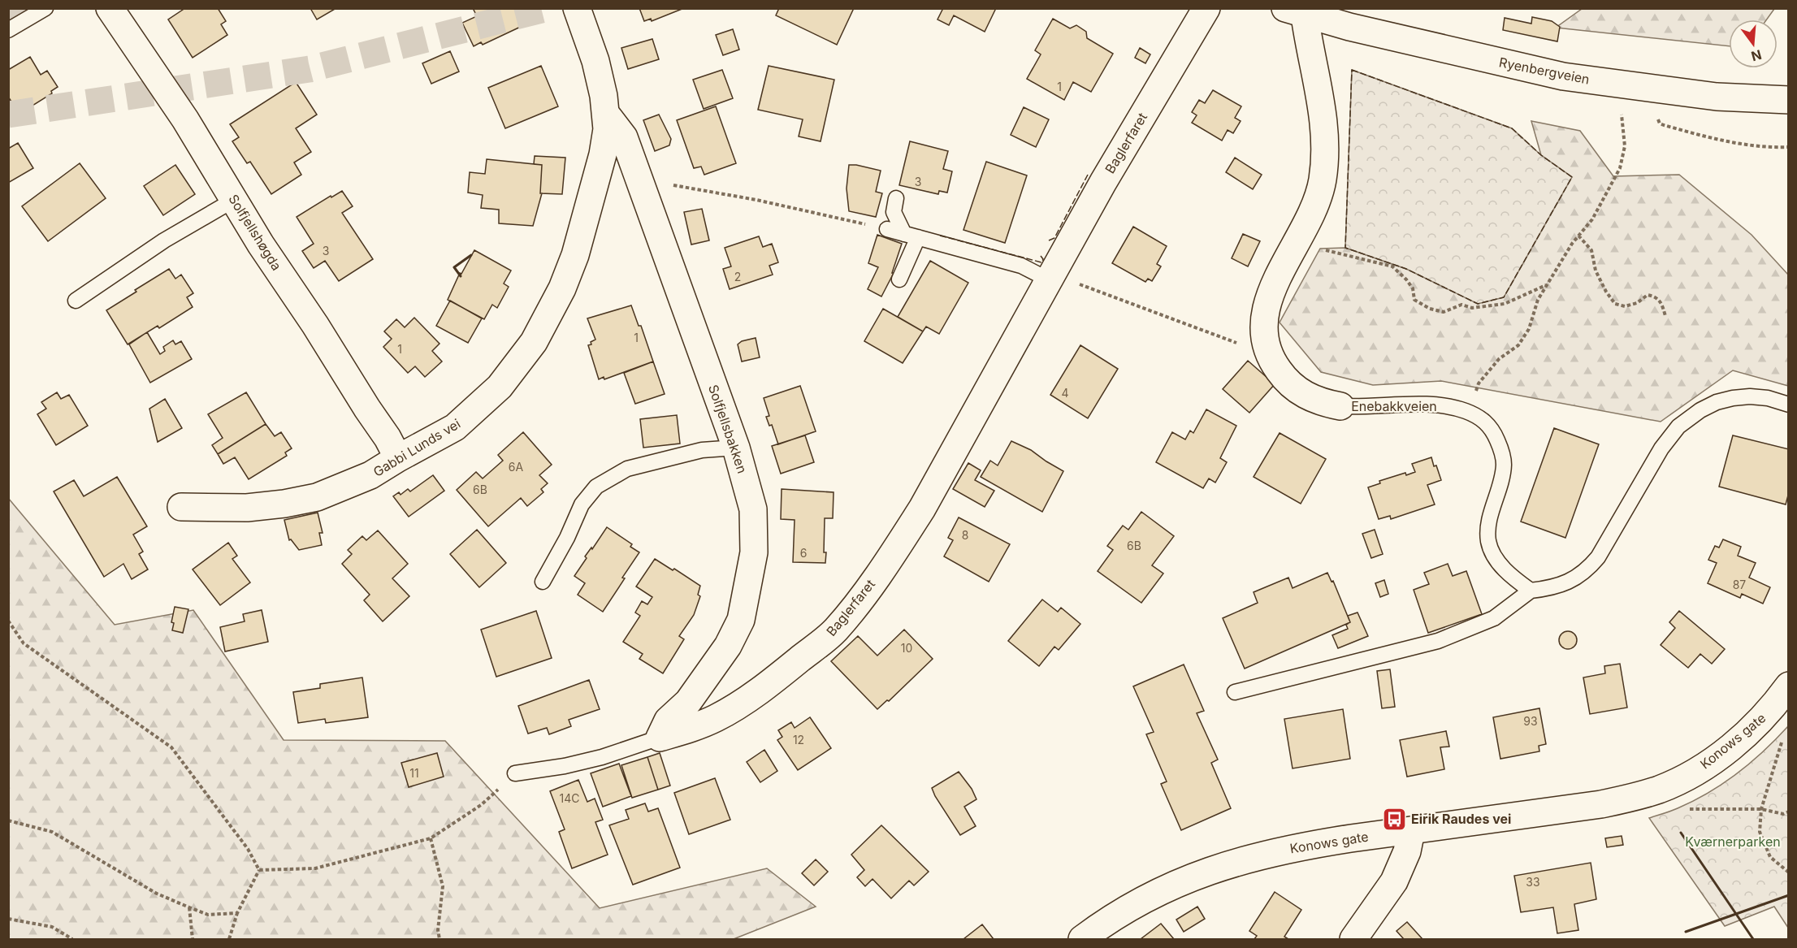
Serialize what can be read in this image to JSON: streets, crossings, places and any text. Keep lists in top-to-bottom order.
{
  "streets": {
    "street": [
      "Ryenbergveien",
      "Baglerfaret",
      "Solfjellshøgda",
      "Enebakkveien",
      "Solfjellsbakken",
      "Gabbi Lunds vei",
      "Konows gate"
    ]
  },
  "crossings": [
    ["Ryenbergveien", "Enebakkveien"],
    ["Baglerfaret", "Solfjellsbakken"],
    ["Solfjellshøgda", "Gabbi Lunds vei"],
    ["Solfjellsbakken", "Gabbi Lunds vei"]
  ],
  "parks": ["Kværnerparken"],
  "places": {
    "bus stop": ["Eirik Raudes vei"]
  },
  "house_numbers": [
    "1",
    "3",
    "3",
    "2",
    "1",
    "1",
    "4",
    "6A",
    "6B",
    "8",
    "6B",
    "6",
    "87",
    "10",
    "93",
    "12",
    "11",
    "14C",
    "33"
  ],
  "north": "bottom"
}
